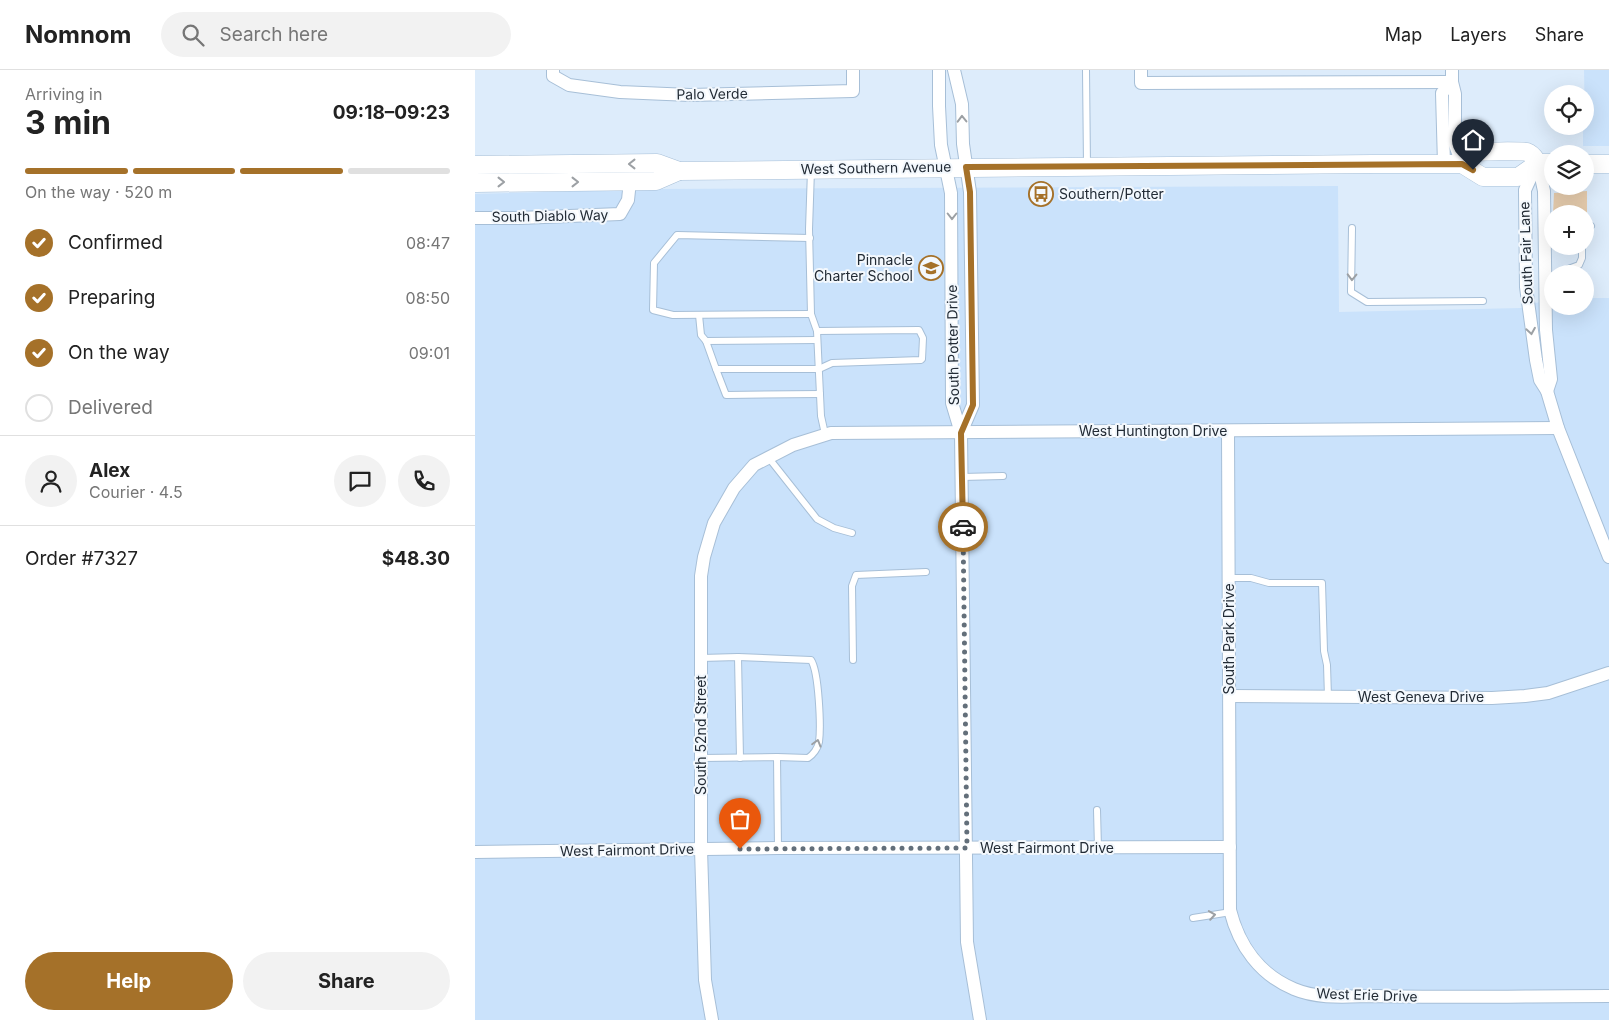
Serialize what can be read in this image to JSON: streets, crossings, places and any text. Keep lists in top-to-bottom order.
{
  "streets": {
    "main road": ["West Southern Avenue"],
    "street": [
      "Palo Verde",
      "South Diablo Way",
      "South Fair Lane",
      "South Potter Drive",
      "West Huntington Drive",
      "South Park Drive",
      "West Geneva Drive",
      "South 52nd Street",
      "West Fairmont Drive",
      "West Erie Drive"
    ]
  },
  "crossings": [
    ["West Southern Avenue", "South Diablo Way"],
    ["West Southern Avenue", "South Potter Drive"],
    ["South Fair Lane", "West Huntington Drive"],
    ["South Potter Drive", "West Huntington Drive"],
    ["South Potter Drive", "West Fairmont Drive"],
    ["West Huntington Drive", "South Park Drive"],
    ["West Huntington Drive", "South 52nd Street"],
    ["South Park Drive", "West Geneva Drive"],
    ["South Park Drive", "West Fairmont Drive"],
    ["South Park Drive", "West Erie Drive"],
    ["South 52nd Street", "West Fairmont Drive"],
    ["West Fairmont Drive", "West Erie Drive"]
  ],
  "places": {
    "bus stop": ["Southern/Potter"],
    "school or university": ["Pinnacle Charter School"]
  },
  "page": {
    "header": "Nomnom",
    "search": "Search here",
    "nav": ["Map", "Layers", "Share"],
    "heading": ["3 min", "Arriving in", "09:18–09:23"],
    "panel": [
      "Alex",
      "Courier · 4.5",
      "Order #7327",
      "$48.30"
    ],
    "map_buttons": ["+", "−"],
    "bar": "On the way · 520 m",
    "list": [
      ["Confirmed", "08:47"],
      ["Preparing", "08:50"],
      ["On the way", "09:01"],
      "Delivered"
    ],
    "buttons": ["Help", "Share"]
  }
}
